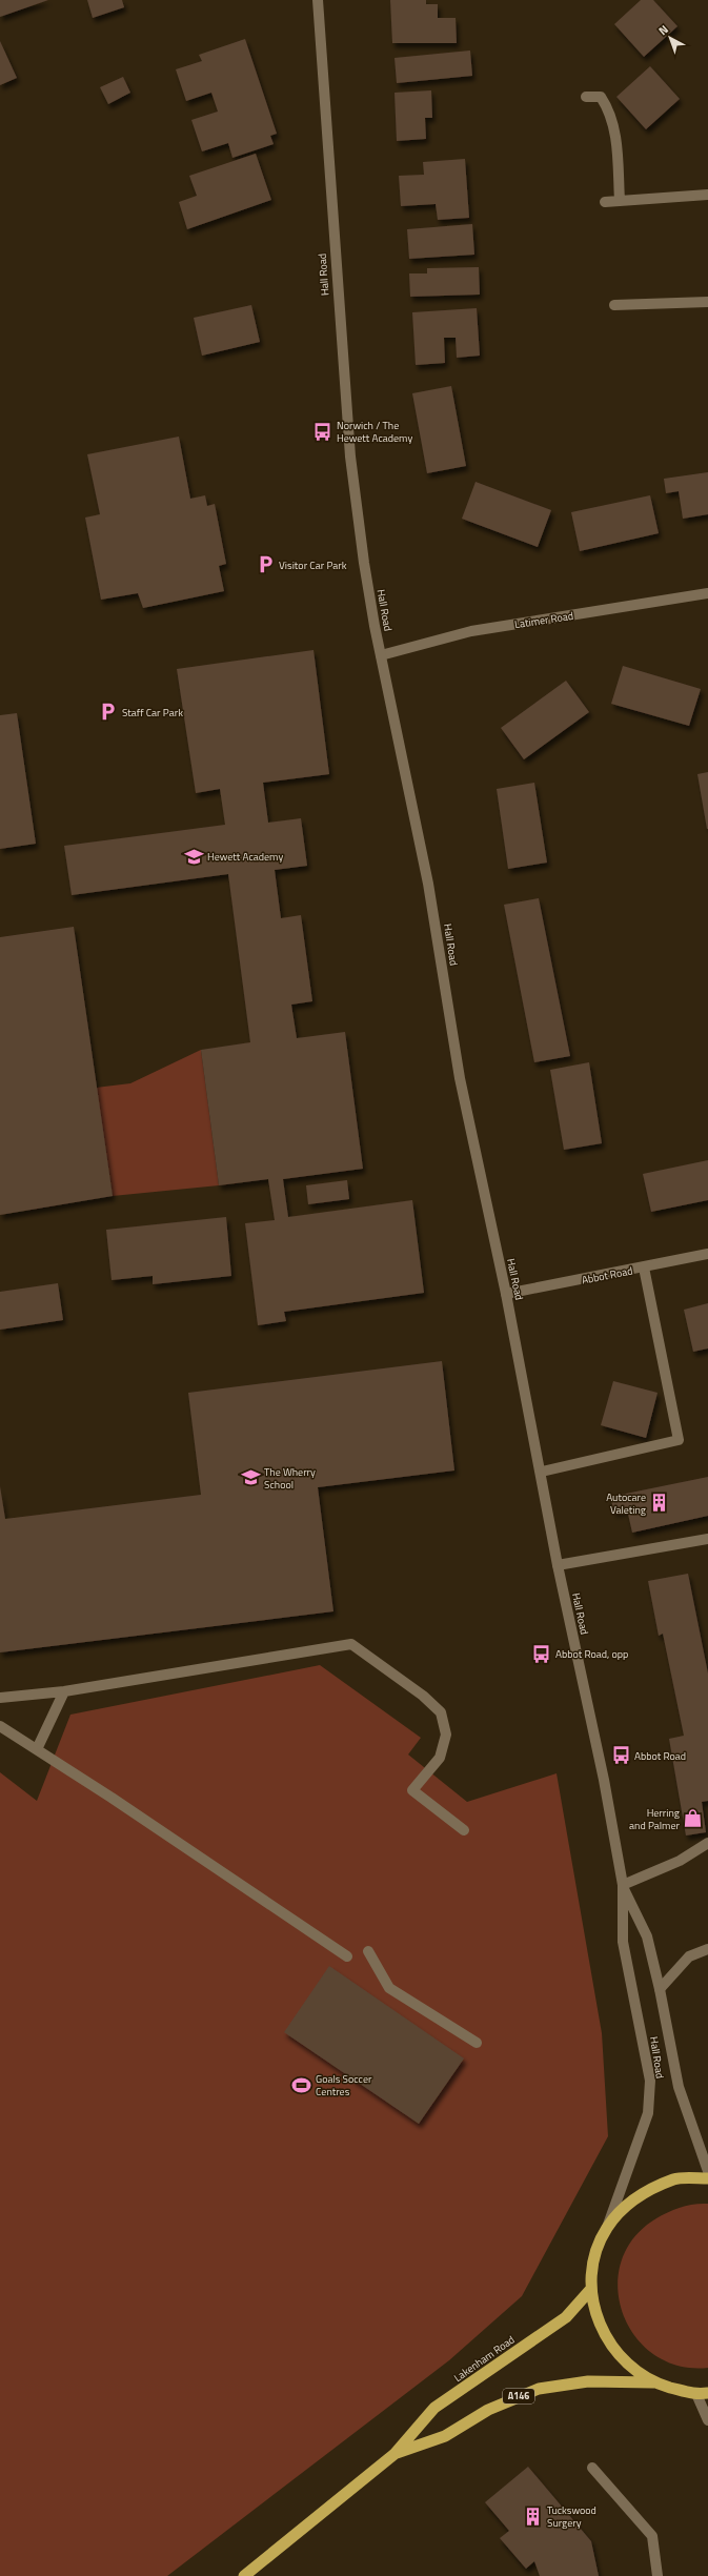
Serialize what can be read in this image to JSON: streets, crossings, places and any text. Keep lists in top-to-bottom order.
{
  "streets": {
    "highway": ["Hall Road", "Lakenham Road", "A146"],
    "street": ["Latimer Road", "Abbot Road"]
  },
  "crossings": [
    ["Hall Road", "Latimer Road"],
    ["Hall Road", "Abbot Road"],
    ["Hall Road", "Lakenham Road"]
  ],
  "places": {
    "bus stop": ["Norwich / The Hewett Academy", "Abbot Road, opp", "Abbot Road"],
    "parking": ["Visitor Car Park", "Staff Car Park"],
    "school or university": ["Hewett Academy", "The Wherry School"],
    "building": ["Autocare Valeting", "Tuckswood Surgery"],
    "shop": ["Herring and Palmer"],
    "sports": ["Goals Soccer Centres"]
  },
  "north": "top left"
}
